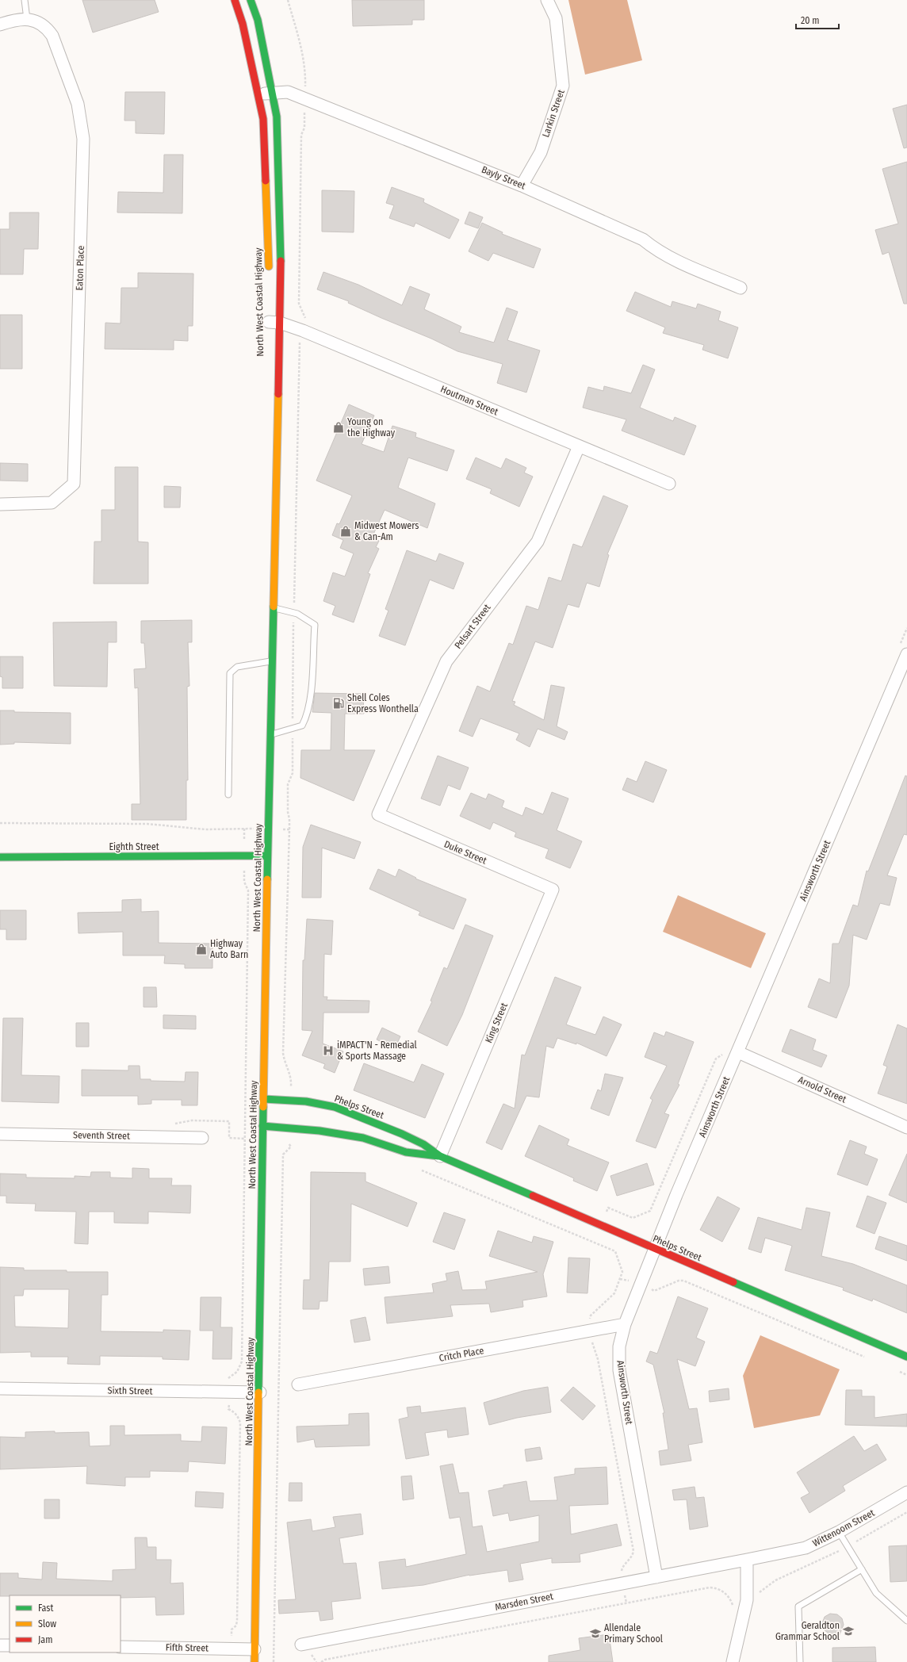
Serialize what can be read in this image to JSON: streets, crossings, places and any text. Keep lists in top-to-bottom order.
{
  "streets": {
    "main road": ["North West Coastal Highway", "Eighth Street", "Phelps Street"],
    "street": [
      "Larkin Street",
      "Bayly Street",
      "Eaton Place",
      "Houtman Street",
      "Pelsart Street",
      "Duke Street",
      "Ainsworth Street",
      "King Street",
      "Arnold Street",
      "Seventh Street",
      "Critch Place",
      "Sixth Street",
      "Wittenoom Street",
      "Marsden Street",
      "Fifth Street"
    ]
  },
  "crossings": [
    ["Larkin Street", "Bayly Street"],
    ["Bayly Street", "North West Coastal Highway"],
    ["North West Coastal Highway", "Houtman Street"],
    ["North West Coastal Highway", "Eighth Street"],
    ["North West Coastal Highway", "Phelps Street"],
    ["North West Coastal Highway", "Sixth Street"],
    ["North West Coastal Highway", "Fifth Street"],
    ["Houtman Street", "Pelsart Street"],
    ["Pelsart Street", "Duke Street"],
    ["Duke Street", "King Street"],
    ["Ainsworth Street", "Arnold Street"],
    ["Ainsworth Street", "Phelps Street"],
    ["Ainsworth Street", "Critch Place"],
    ["Ainsworth Street", "Marsden Street"],
    ["King Street", "Phelps Street"],
    ["Wittenoom Street", "Marsden Street"]
  ],
  "places": {
    "shop": ["Young on the Highway", "Midwest Mowers & Can-Am", "Highway Auto Barn"],
    "fuel station": ["Shell Coles Express Wonthella"],
    "hospital": ["iMPACT'N - Remedial & Sports Massage"],
    "school or university": ["Geraldton Grammar School", "Allendale Primary School"]
  },
  "legend": ["Fast", "Slow", "Jam"],
  "scale_bar": "20 m"
}
